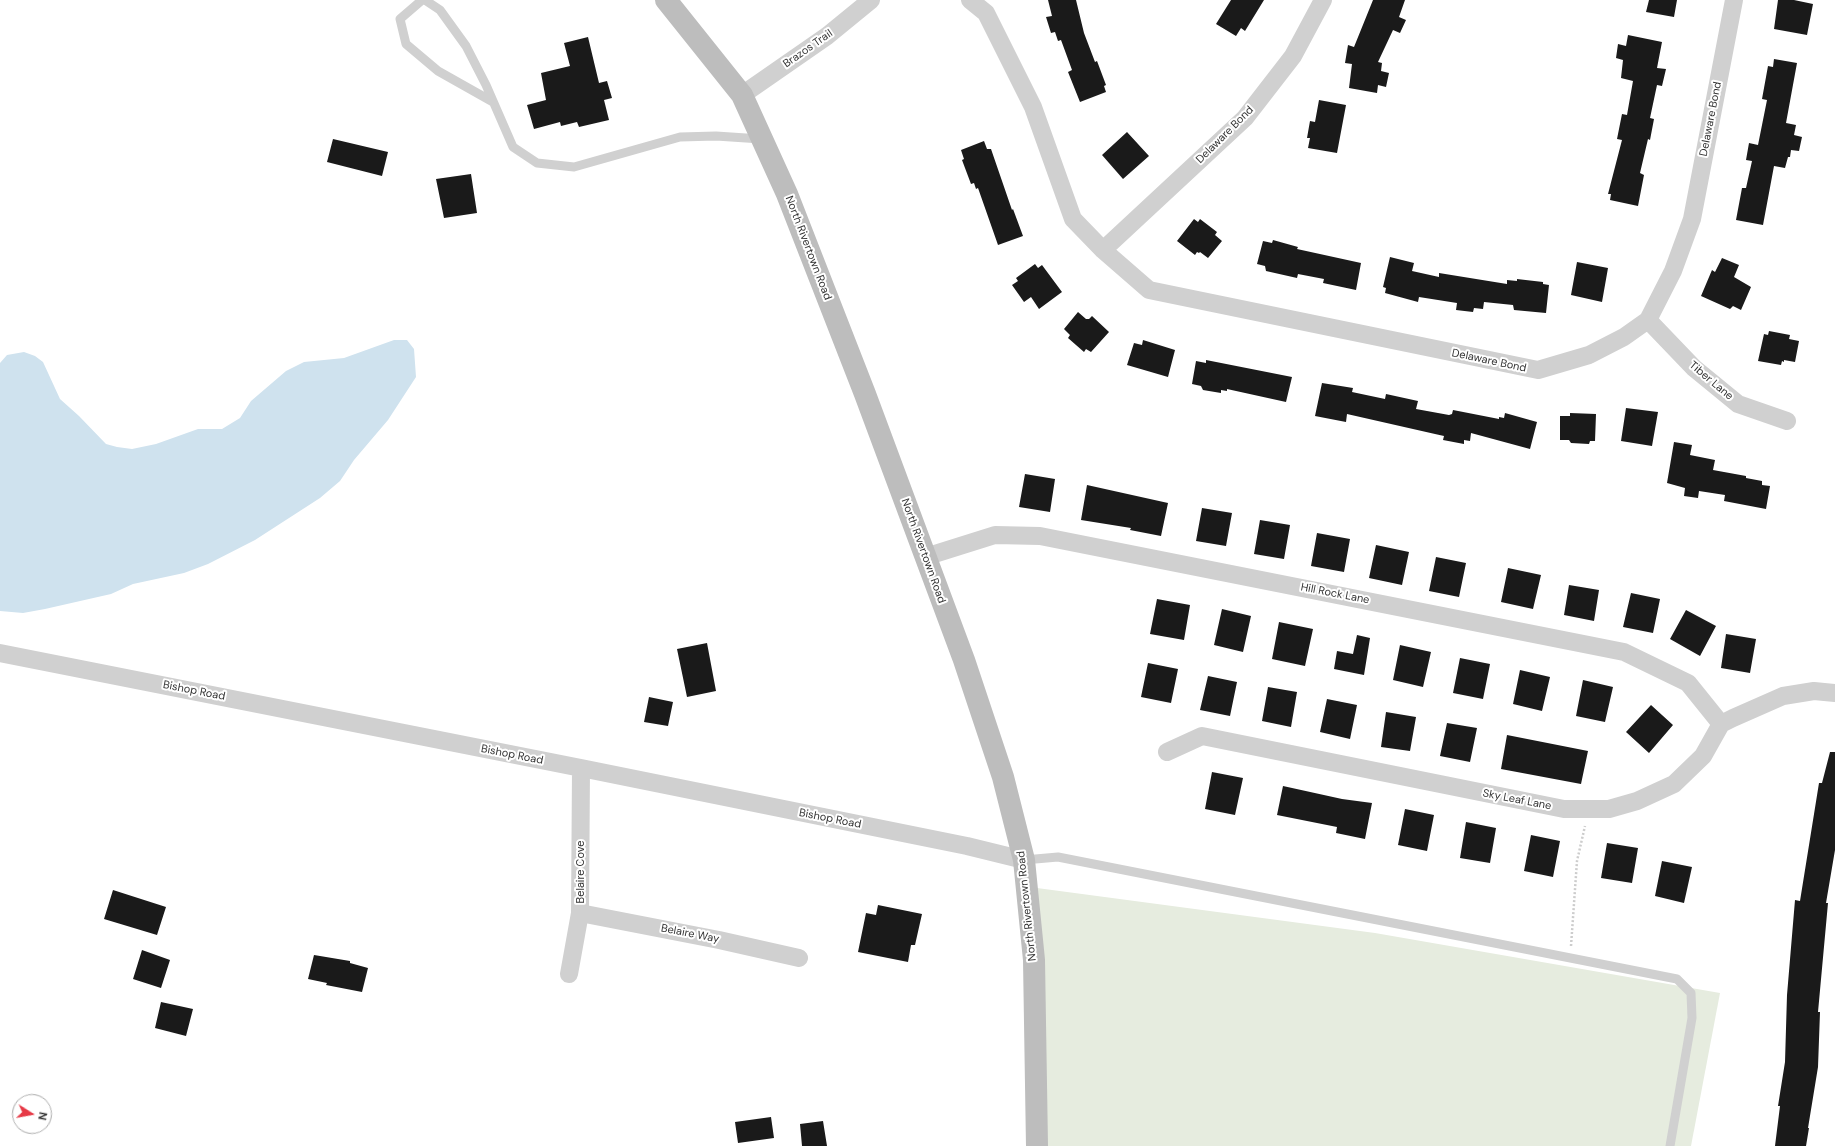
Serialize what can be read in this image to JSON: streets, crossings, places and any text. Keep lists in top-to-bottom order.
{
  "streets": {
    "street": [
      "Brazos Trail",
      "Delaware Bond",
      "North Rivertown Road",
      "Tiber Lane",
      "Hill Rock Lane",
      "Bishop Road",
      "Sky Leaf Lane",
      "Belaire Cove",
      "Belaire Way"
    ]
  },
  "crossings": [
    ["Brazos Trail", "North Rivertown Road"],
    ["Delaware Bond", "Tiber Lane"],
    ["North Rivertown Road", "Hill Rock Lane"],
    ["North Rivertown Road", "Bishop Road"],
    ["Hill Rock Lane", "Sky Leaf Lane"],
    ["Bishop Road", "Belaire Cove"],
    ["Belaire Cove", "Belaire Way"]
  ],
  "north": "right"
}
